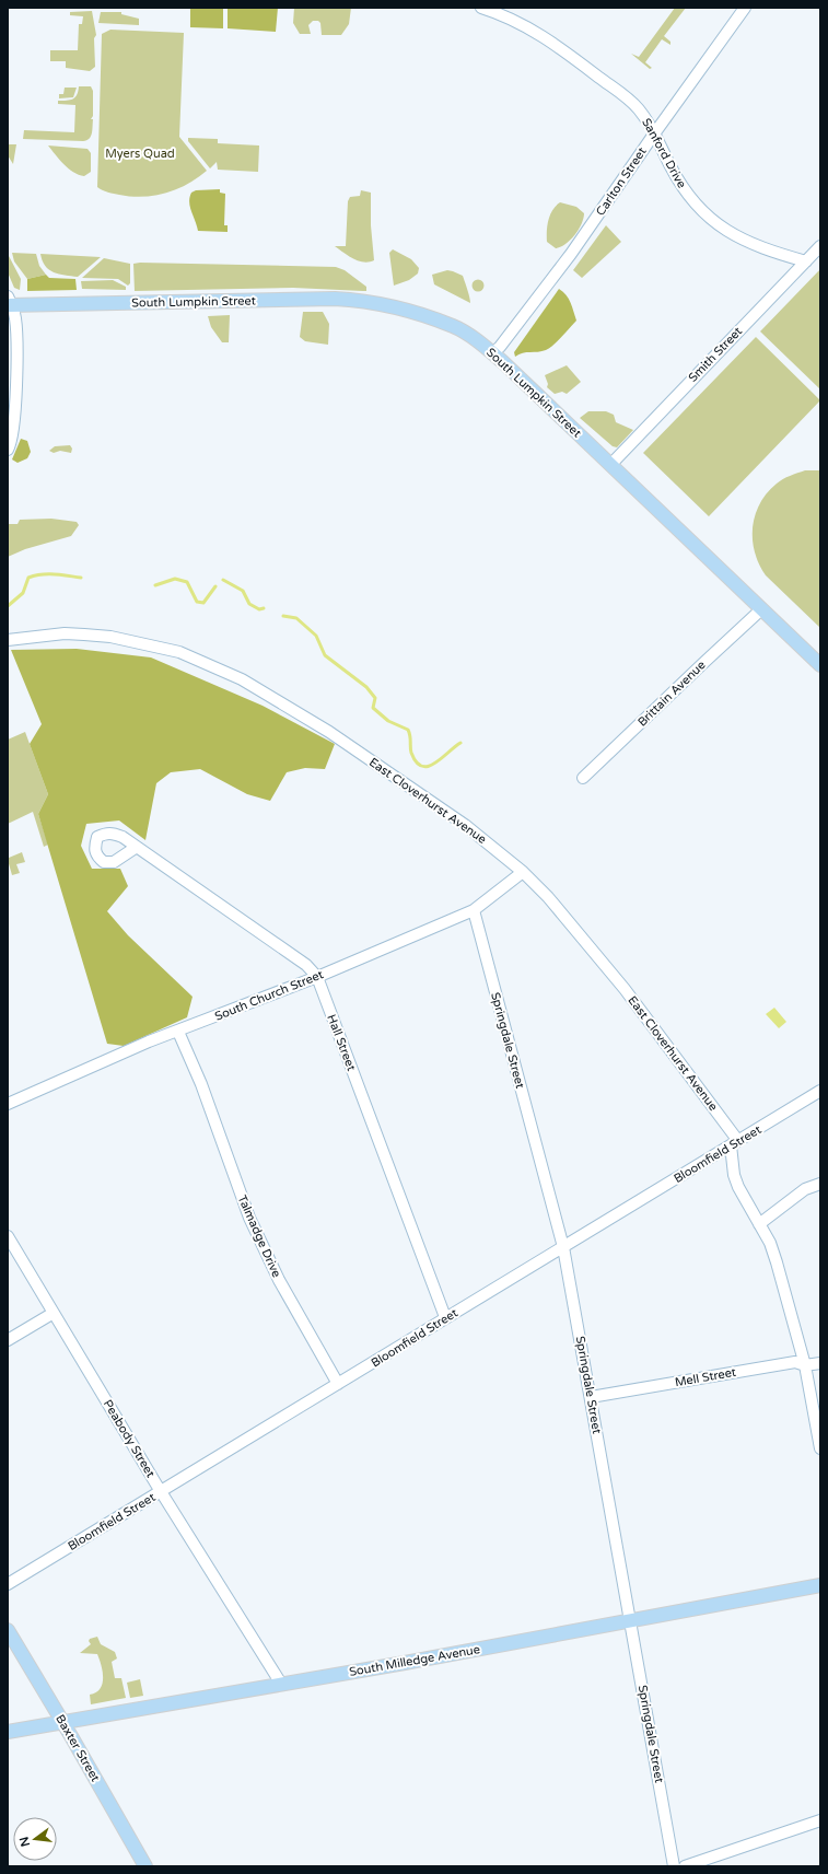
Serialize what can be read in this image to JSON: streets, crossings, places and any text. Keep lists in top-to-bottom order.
{
  "streets": {
    "main road": ["South Lumpkin Street", "South Milledge Avenue", "Baxter Street"],
    "street": [
      "Sanford Drive",
      "Carlton Street",
      "Smith Street",
      "Brittain Avenue",
      "East Cloverhurst Avenue",
      "South Church Street",
      "Springdale Street",
      "Hall Street",
      "Bloomfield Street",
      "Talmadge Drive",
      "Mell Street",
      "Peabody Street"
    ]
  },
  "crossings": [
    ["Sanford Drive", "Carlton Street"],
    ["Sanford Drive", "Smith Street"],
    ["Carlton Street", "South Lumpkin Street"],
    ["South Lumpkin Street", "Smith Street"],
    ["South Lumpkin Street", "Brittain Avenue"],
    ["East Cloverhurst Avenue", "South Church Street"],
    ["East Cloverhurst Avenue", "Bloomfield Street"],
    ["South Church Street", "Springdale Street"],
    ["South Church Street", "Hall Street"],
    ["South Church Street", "Talmadge Drive"],
    ["Springdale Street", "Bloomfield Street"],
    ["Springdale Street", "Mell Street"],
    ["Springdale Street", "South Milledge Avenue"],
    ["Hall Street", "Bloomfield Street"],
    ["Bloomfield Street", "Talmadge Drive"],
    ["Bloomfield Street", "Peabody Street"],
    ["Peabody Street", "South Milledge Avenue"],
    ["South Milledge Avenue", "Baxter Street"]
  ],
  "parks": ["Myers Quad"],
  "north": "left"
}
